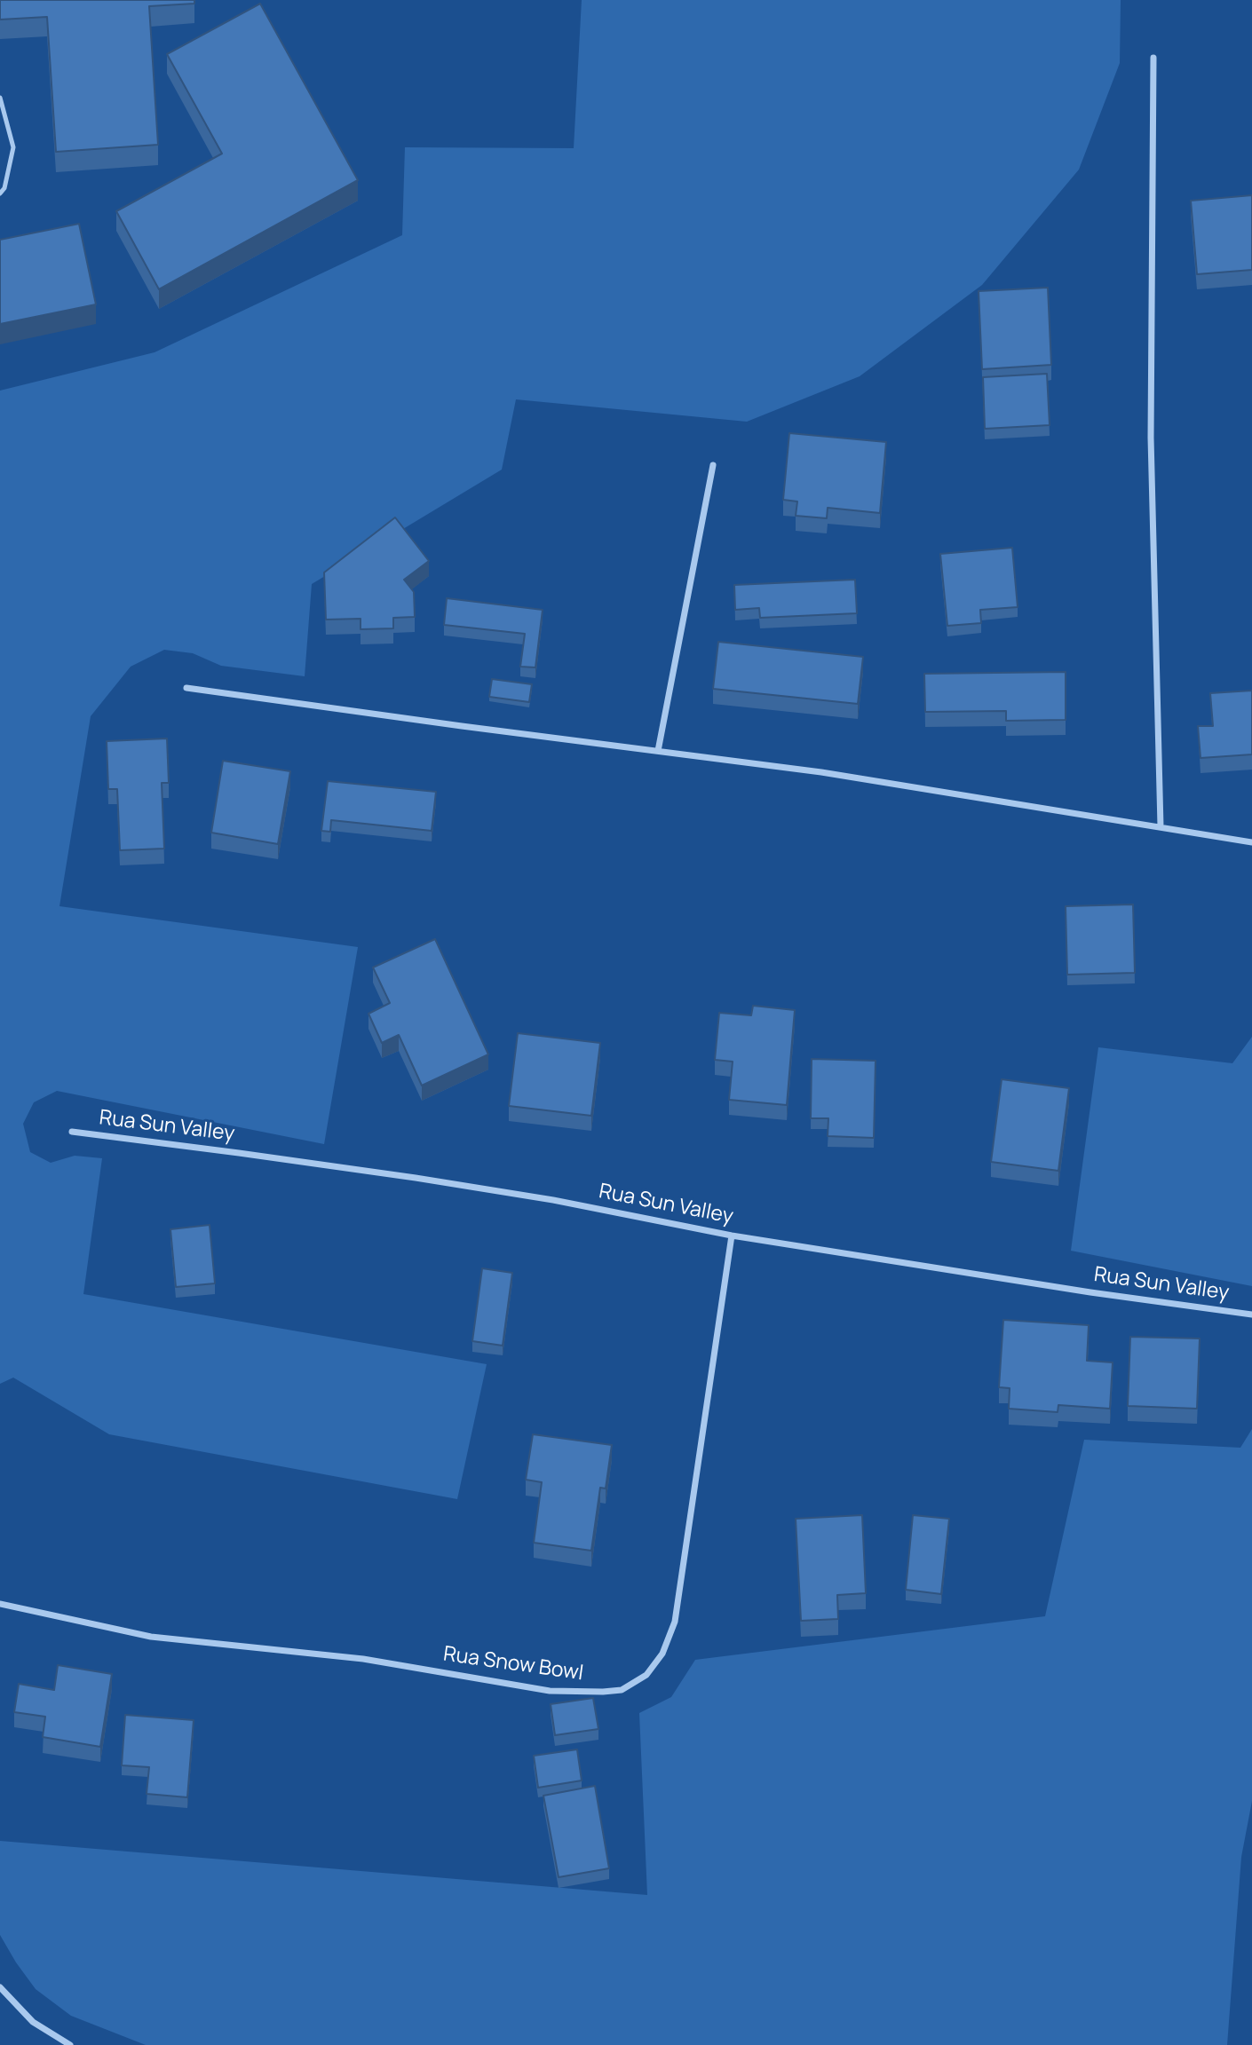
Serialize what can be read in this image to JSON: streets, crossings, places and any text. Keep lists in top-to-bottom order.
{
  "streets": {
    "street": ["Rua Sun Valley", "Rua Snow Bowl"]
  },
  "crossings": [
    ["Rua Sun Valley", "Rua Snow Bowl"]
  ]
}
